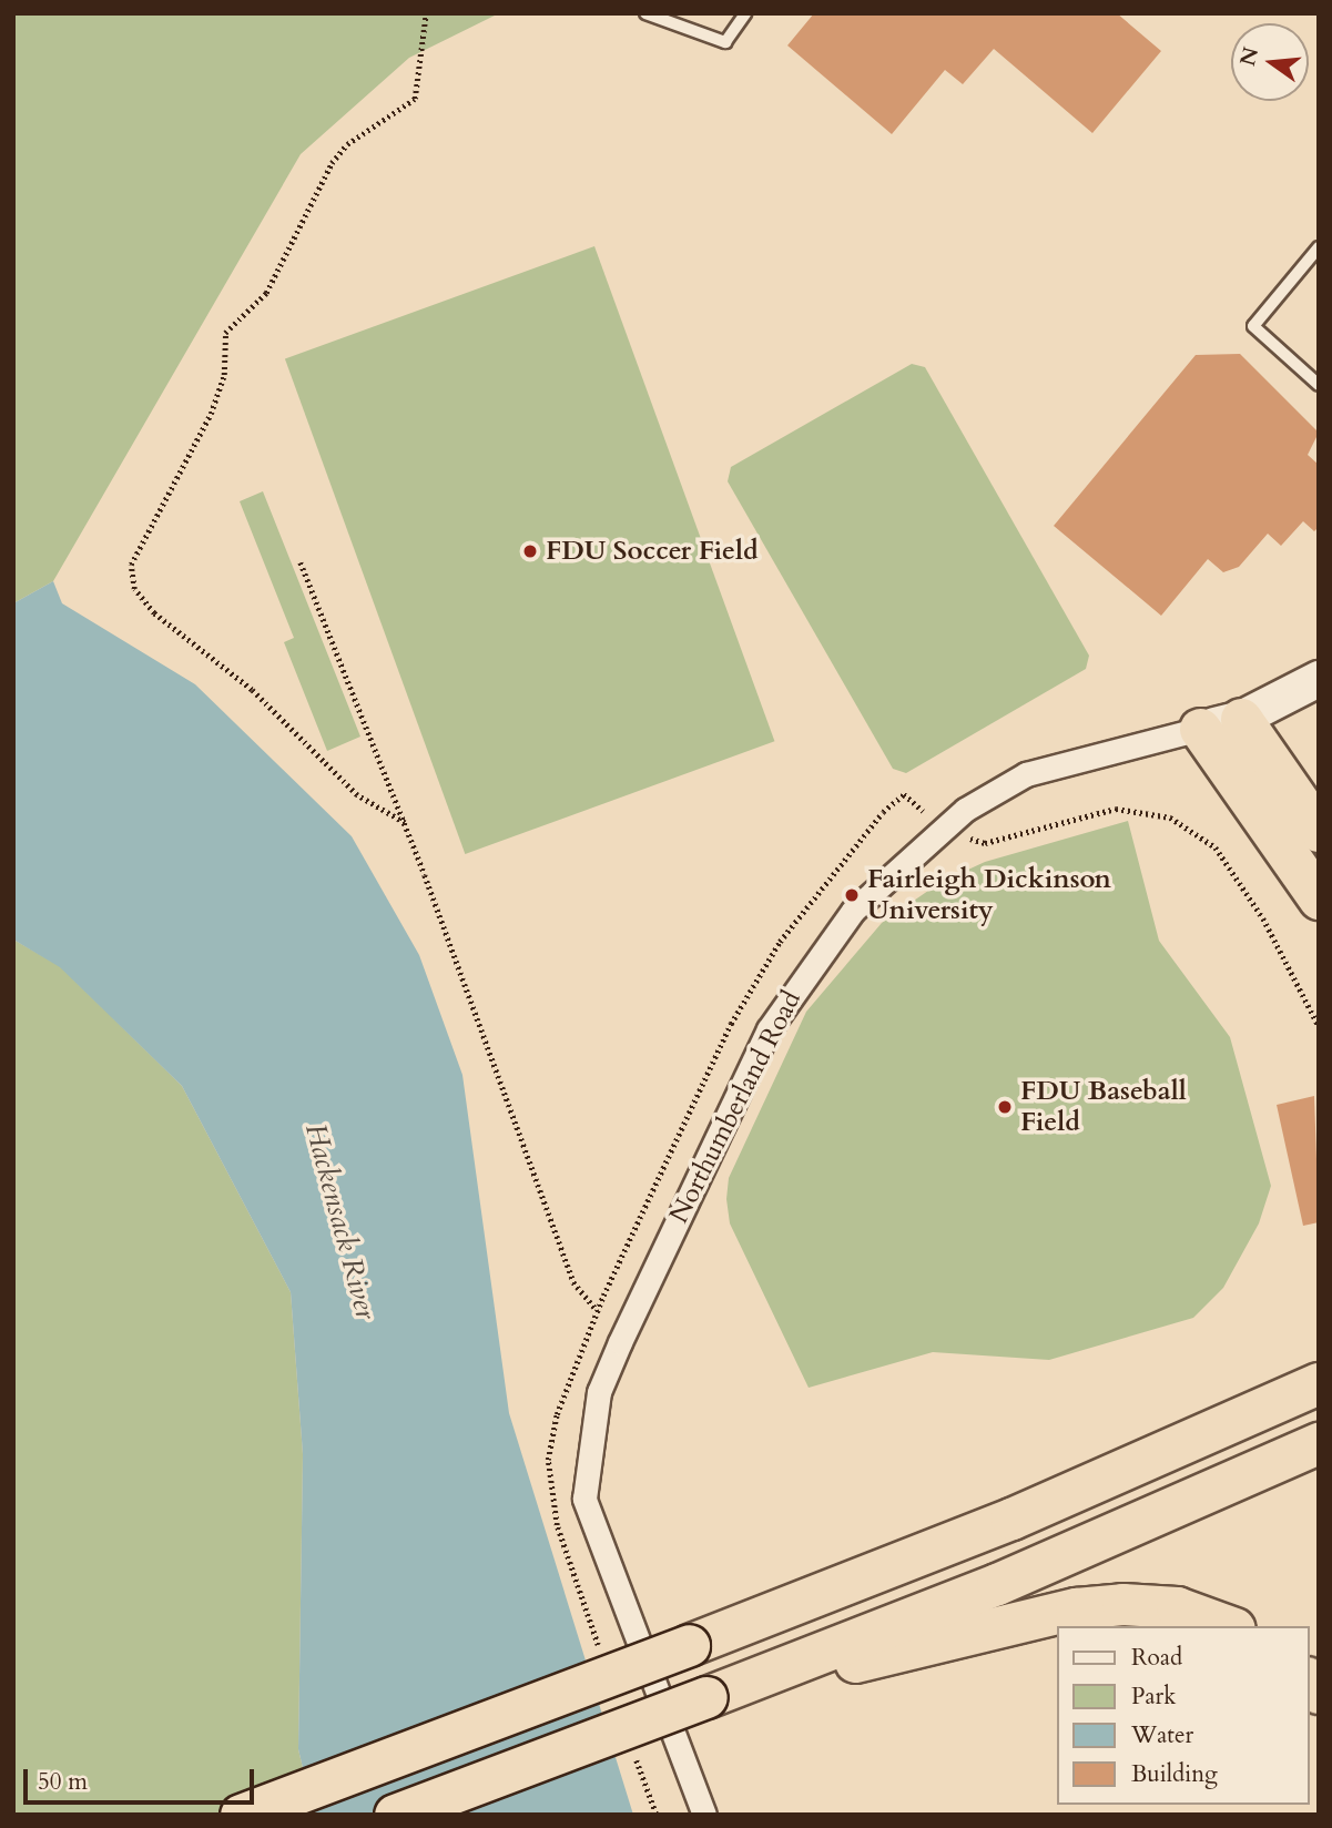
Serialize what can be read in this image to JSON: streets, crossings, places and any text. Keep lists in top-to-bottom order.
{
  "streets": {
    "main road": ["Northumberland Road"]
  },
  "water": ["Hackensack River"],
  "places": ["FDU Soccer Field", "Fairleigh Dickinson University", "FDU Baseball Field"],
  "legend": [
    "Road",
    "Park",
    "Water",
    "Building"
  ],
  "scale_bar": "50 m",
  "north": "left"
}
